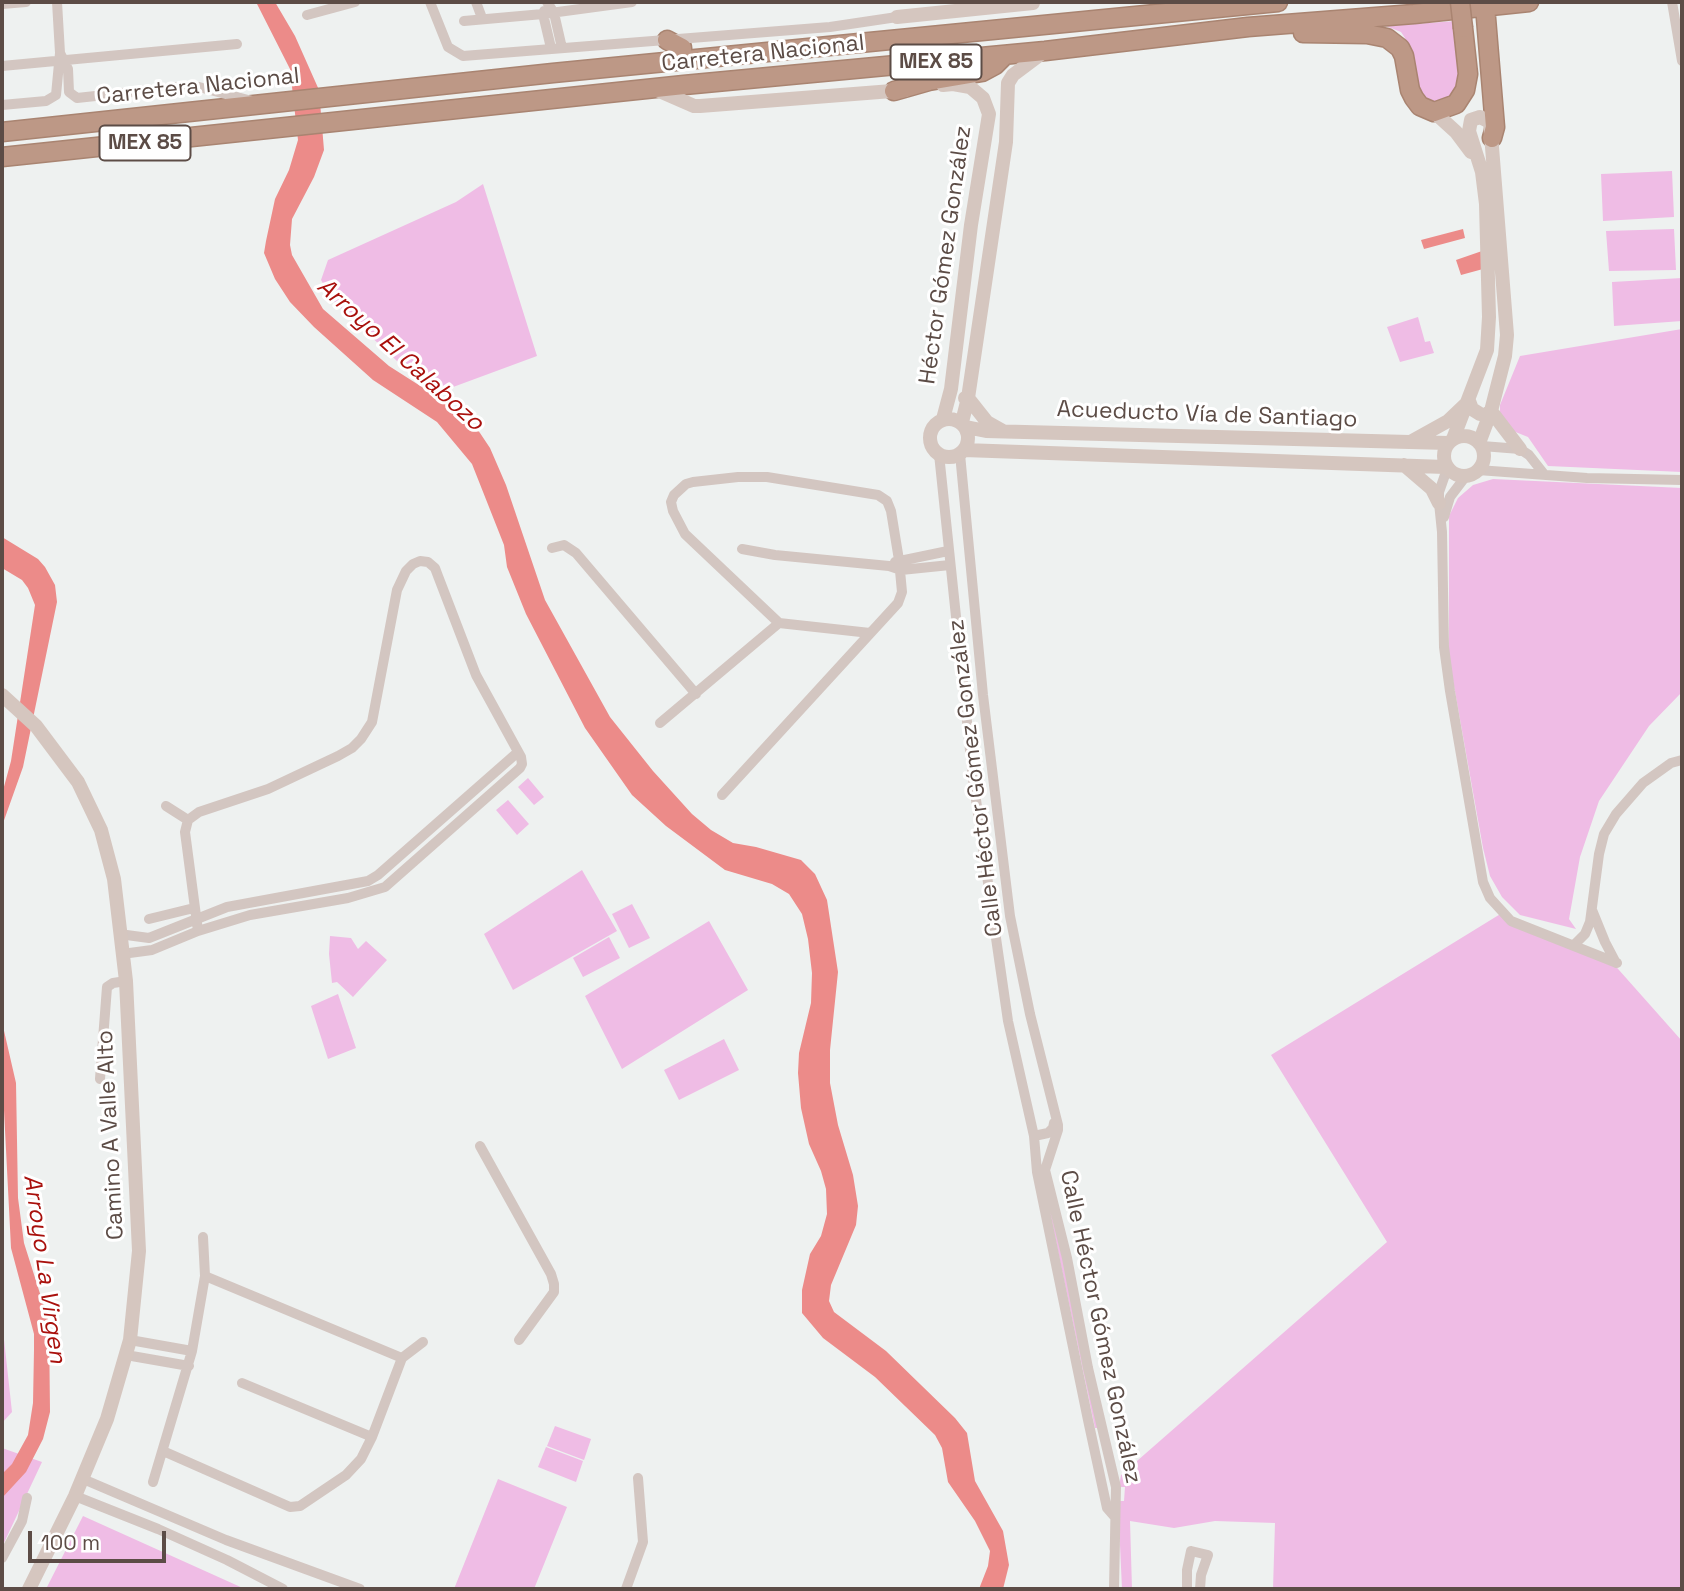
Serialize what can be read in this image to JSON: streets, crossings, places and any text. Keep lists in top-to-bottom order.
{
  "streets": {
    "highway": ["Carretera Nacional", "MEX 85"],
    "street": [
      "Héctor Gómez González",
      "Acueducto Vía de Santiago",
      "Calle Héctor Gómez González",
      "Camino A Valle Alto"
    ]
  },
  "crossings": [
    ["Carretera Nacional", "Héctor Gómez González"],
    ["Héctor Gómez González", "Acueducto Vía de Santiago"],
    ["Héctor Gómez González", "Calle Héctor Gómez González"],
    ["Acueducto Vía de Santiago", "Calle Héctor Gómez González"]
  ],
  "water": ["Arroyo El Calabozo", "Arroyo La Virgen"],
  "scale_bar": "100 m"
}
